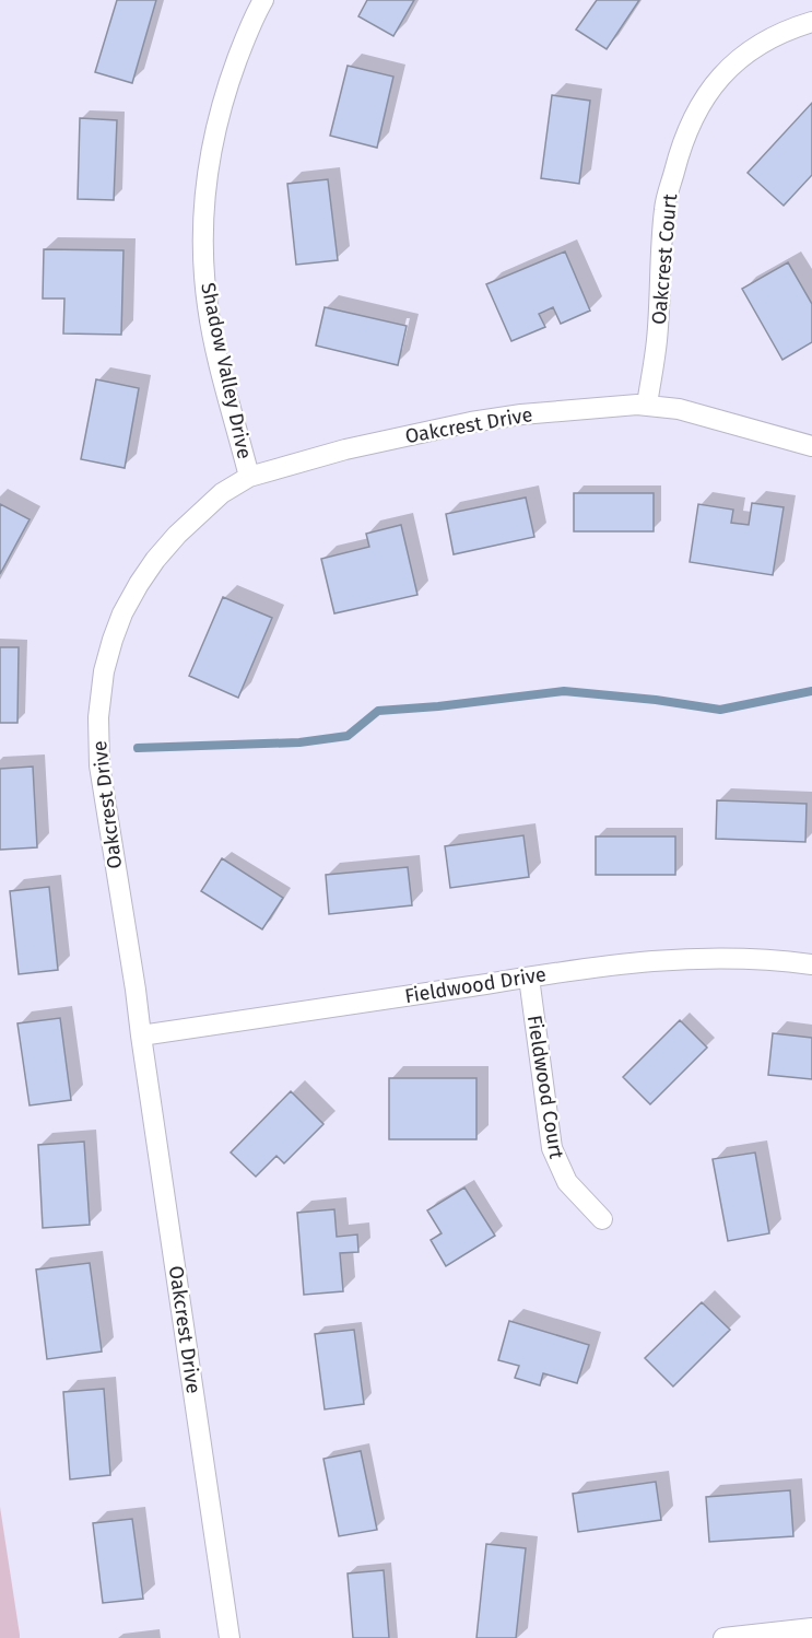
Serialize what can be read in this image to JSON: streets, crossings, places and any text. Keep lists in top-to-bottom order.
{
  "streets": {
    "street": [
      "Oakcrest Court",
      "Shadow Valley Drive",
      "Oakcrest Drive",
      "Fieldwood Drive",
      "Fieldwood Court"
    ]
  },
  "crossings": [
    ["Oakcrest Court", "Oakcrest Drive"],
    ["Shadow Valley Drive", "Oakcrest Drive"],
    ["Oakcrest Drive", "Fieldwood Drive"],
    ["Fieldwood Drive", "Fieldwood Court"]
  ]
}
